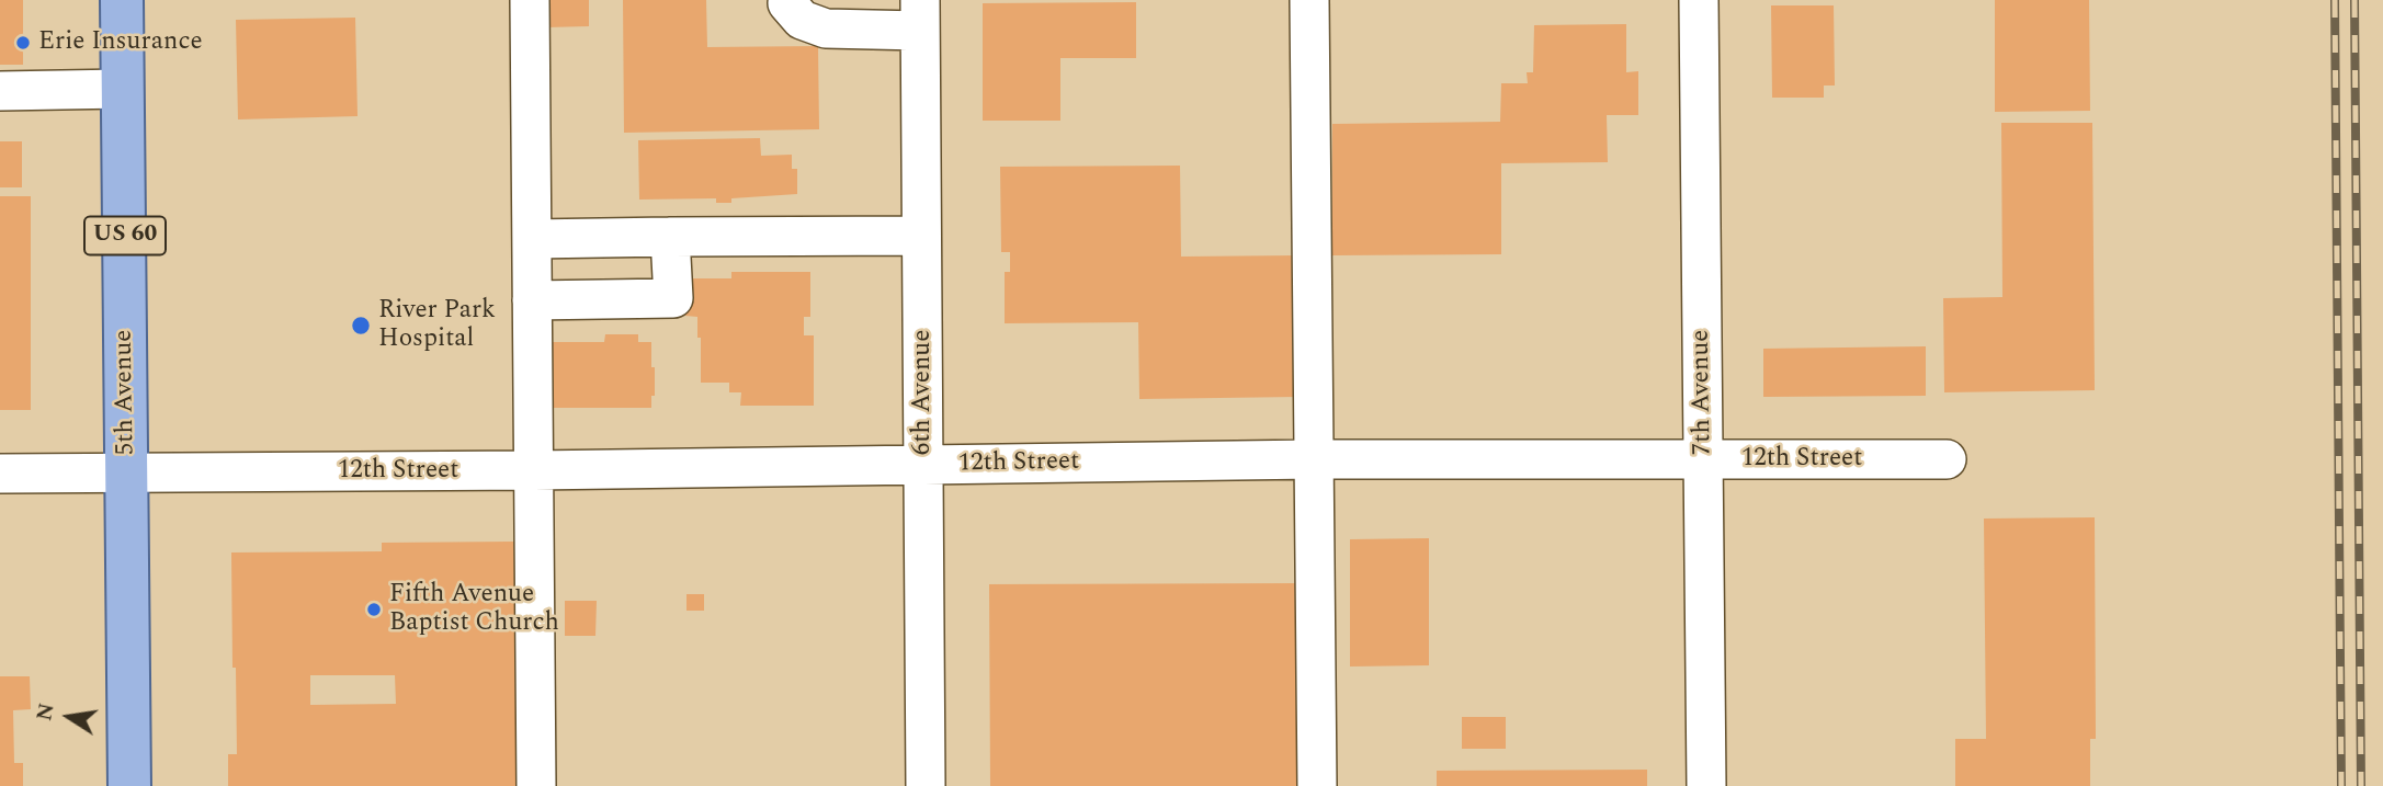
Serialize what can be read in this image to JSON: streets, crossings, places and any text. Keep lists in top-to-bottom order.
{
  "streets": {
    "main road": ["US 60", "5th Avenue"],
    "street": ["6th Avenue", "7th Avenue", "12th Street"]
  },
  "crossings": [
    ["5th Avenue", "12th Street"],
    ["6th Avenue", "12th Street"],
    ["7th Avenue", "12th Street"]
  ],
  "places": ["Erie Insurance", "River Park Hospital", "Fifth Avenue Baptist Church"],
  "north": "left"
}
